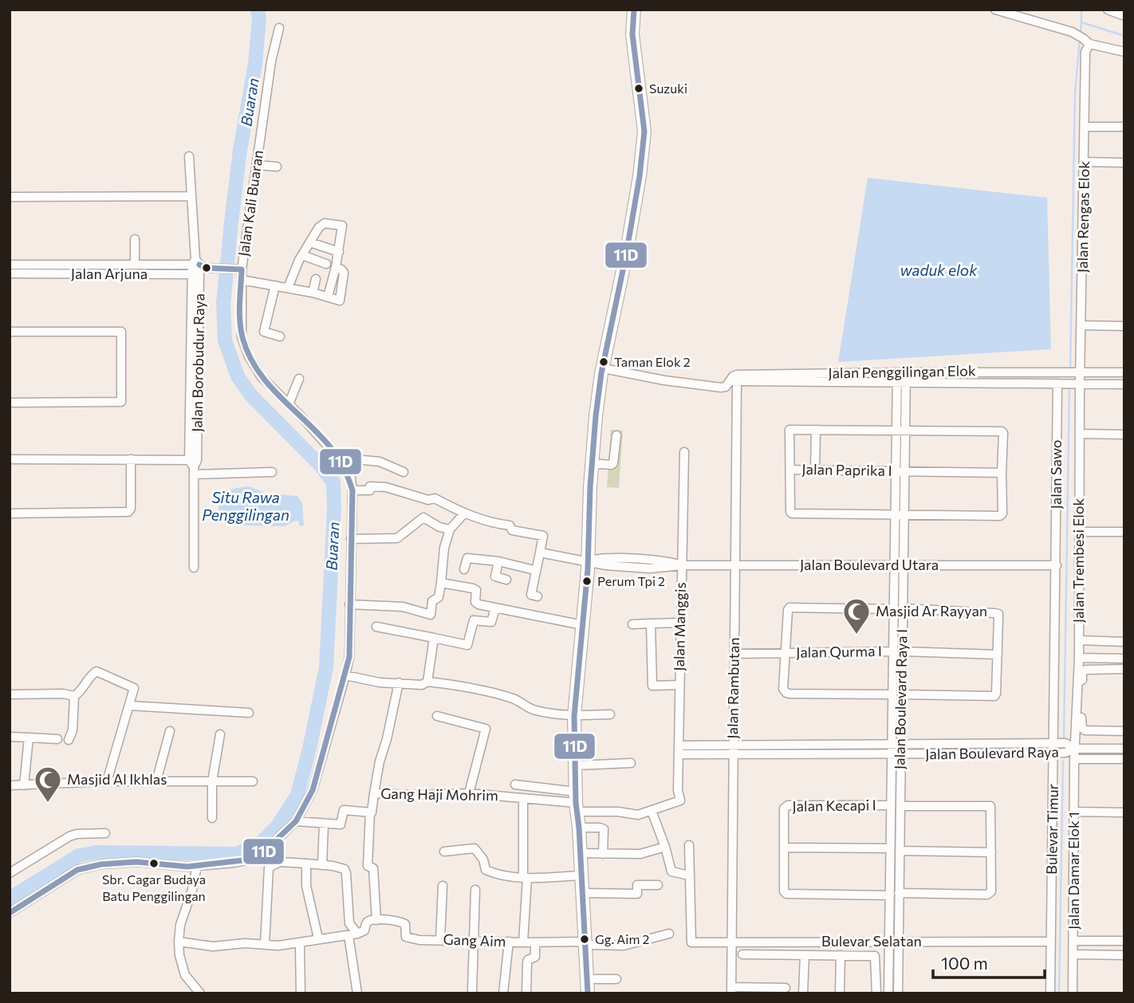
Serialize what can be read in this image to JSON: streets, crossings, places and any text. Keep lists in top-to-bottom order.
{
  "streets": {
    "street": [
      "Jalan Kali Buaran",
      "Jalan Rengas Elok",
      "Jalan Arjuna",
      "Jalan Borobudur Raya",
      "Jalan Penggilingan Elok",
      "Jalan Paprika I",
      "Jalan Sawo",
      "Jalan Trembesi Elok",
      "Jalan Boulevard Utara",
      "Jalan Manggis",
      "Jalan Qurma I",
      "Jalan Rambutan",
      "Jalan Boulevard Raya I",
      "Jalan Boulevard Raya",
      "Gang Haji Mohrim",
      "Jalan Kecapi I",
      "Bulevar Timur",
      "Jalan Damar Elok 1",
      "Gang Aim",
      "Bulevar Selatan"
    ]
  },
  "crossings": [
    ["Jalan Kali Buaran", "Jalan Arjuna"],
    ["Jalan Rengas Elok", "Jalan Penggilingan Elok"],
    ["Jalan Rengas Elok", "Jalan Trembesi Elok"],
    ["Jalan Arjuna", "Jalan Borobudur Raya"],
    ["Jalan Penggilingan Elok", "Jalan Sawo"],
    ["Jalan Penggilingan Elok", "Jalan Trembesi Elok"],
    ["Jalan Penggilingan Elok", "Jalan Rambutan"],
    ["Jalan Penggilingan Elok", "Jalan Boulevard Raya I"],
    ["Jalan Paprika I", "Jalan Boulevard Raya I"],
    ["Jalan Sawo", "Jalan Boulevard Utara"],
    ["Jalan Sawo", "Bulevar Timur"],
    ["Jalan Trembesi Elok", "Jalan Boulevard Raya"],
    ["Jalan Trembesi Elok", "Jalan Damar Elok 1"],
    ["Jalan Boulevard Utara", "Jalan Manggis"],
    ["Jalan Boulevard Utara", "Jalan Rambutan"],
    ["Jalan Boulevard Utara", "Jalan Boulevard Raya I"],
    ["Jalan Boulevard Utara", "Bulevar Timur"],
    ["Jalan Manggis", "Jalan Boulevard Raya"],
    ["Jalan Qurma I", "Jalan Rambutan"],
    ["Jalan Qurma I", "Jalan Boulevard Raya I"],
    ["Jalan Rambutan", "Jalan Boulevard Raya"],
    ["Jalan Rambutan", "Bulevar Selatan"],
    ["Jalan Boulevard Raya I", "Jalan Boulevard Raya"],
    ["Jalan Boulevard Raya I", "Jalan Kecapi I"],
    ["Jalan Boulevard Raya I", "Bulevar Selatan"],
    ["Jalan Boulevard Raya", "Bulevar Timur"],
    ["Jalan Boulevard Raya", "Jalan Damar Elok 1"],
    ["Bulevar Timur", "Bulevar Selatan"]
  ],
  "water": ["Buaran", "waduk elok", "Situ Rawa Penggilingan"],
  "places": {
    "other": [
      "Suzuki",
      "Taman Elok 2",
      "Perum Tpi 2",
      "Sbr. Cagar Budaya Batu Penggilingan",
      "Gg. Aim 2"
    ],
    "mosque": ["Masjid Ar Rayyan", "Masjid Al Ikhlas"]
  },
  "lines": ["transit line 11D"],
  "scale_bar": "100 m"
}
